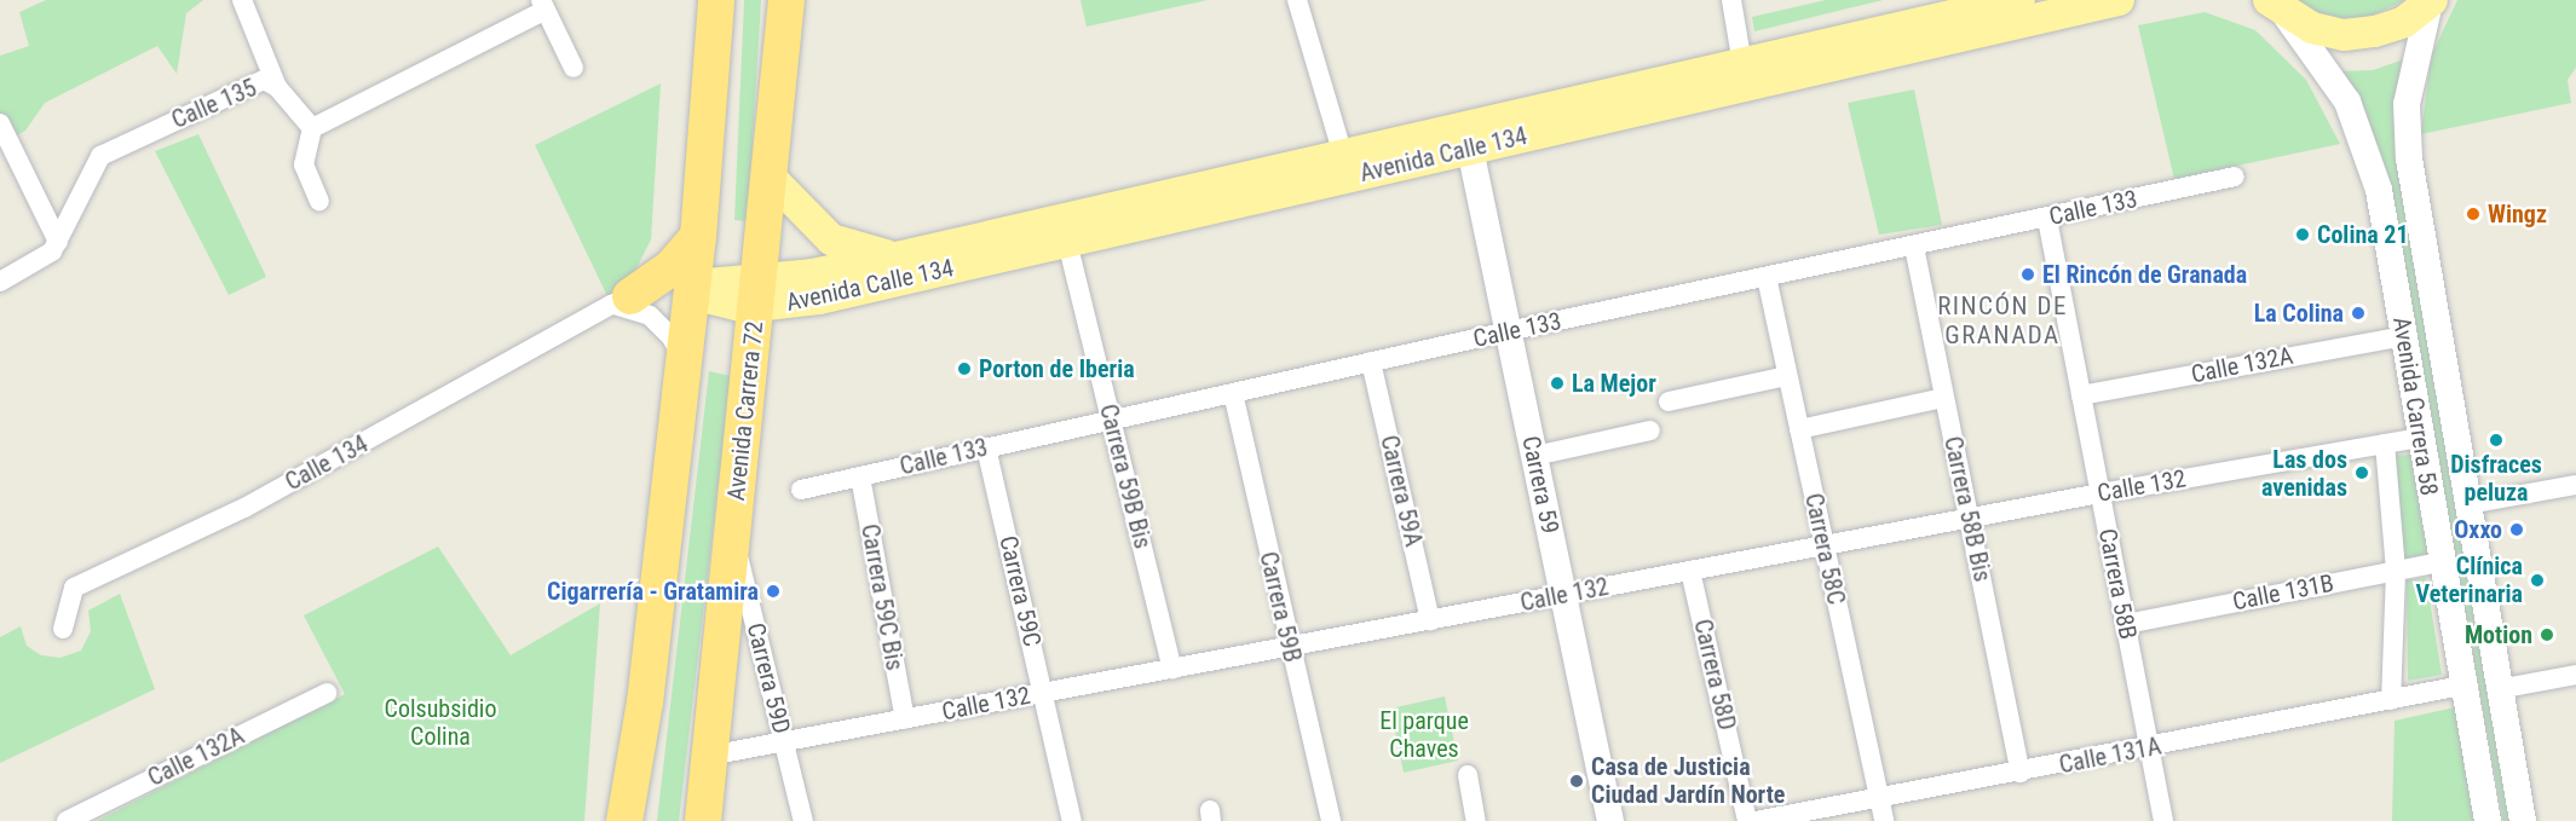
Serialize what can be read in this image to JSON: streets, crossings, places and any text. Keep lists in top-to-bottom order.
{
  "streets": {
    "highway": ["Avenida Carrera 72"],
    "main road": ["Avenida Calle 134", "Avenida Carrera 58", "Carrera 59"],
    "street": [
      "Calle 135",
      "Calle 133",
      "Calle 132A",
      "Calle 134",
      "Carrera 59B Bis",
      "Calle 132",
      "Carrera 59A",
      "Carrera 58B Bis",
      "Carrera 58C",
      "Carrera 58B",
      "Carrera 59C",
      "Calle 131B",
      "Carrera 59C Bis",
      "Carrera 59B",
      "Carrera 58D",
      "Carrera 59D",
      "Calle 131A"
    ]
  },
  "crossings": [
    ["Avenida Calle 134", "Avenida Carrera 72"],
    ["Avenida Calle 134", "Calle 134"],
    ["Avenida Calle 134", "Carrera 59B Bis"],
    ["Avenida Calle 134", "Carrera 59"],
    ["Calle 133", "Carrera 59B Bis"],
    ["Calle 133", "Carrera 59"],
    ["Calle 133", "Carrera 59A"],
    ["Calle 133", "Carrera 58B Bis"],
    ["Calle 133", "Carrera 58C"],
    ["Calle 133", "Carrera 58B"],
    ["Calle 133", "Carrera 59C"],
    ["Calle 133", "Carrera 59C Bis"],
    ["Calle 133", "Carrera 59B"],
    ["Calle 132A", "Avenida Carrera 58"],
    ["Calle 132A", "Carrera 58B"],
    ["Avenida Carrera 58", "Calle 132"],
    ["Avenida Carrera 58", "Calle 131B"],
    ["Avenida Carrera 58", "Calle 131A"],
    ["Avenida Carrera 72", "Calle 132"],
    ["Avenida Carrera 72", "Carrera 59D"],
    ["Carrera 59B Bis", "Calle 132"],
    ["Carrera 59", "Calle 132"],
    ["Calle 132", "Carrera 59A"],
    ["Calle 132", "Carrera 58B Bis"],
    ["Calle 132", "Carrera 58C"],
    ["Calle 132", "Carrera 58B"],
    ["Calle 132", "Carrera 59C"],
    ["Calle 132", "Carrera 59C Bis"],
    ["Calle 132", "Carrera 59B"],
    ["Calle 132", "Carrera 58D"],
    ["Calle 132", "Carrera 59D"],
    ["Carrera 58B Bis", "Calle 131A"],
    ["Carrera 58C", "Calle 131A"],
    ["Carrera 58B", "Calle 131B"],
    ["Carrera 58B", "Calle 131A"]
  ],
  "districts": ["RINCÓN DE GRANADA"],
  "parks": ["Colsubsidio Colina", "El parque Chaves"],
  "places": [
    "Wingz",
    "Colina 21",
    "El Rincón de Granada",
    "La Colina",
    "Porton de Iberia",
    "La Mejor",
    "Disfraces peluza",
    "Las dos avenidas",
    "Oxxo",
    "Clínica Veterinaria",
    "Cigarrería - Gratamira",
    "Motion",
    "Casa de Justicia Ciudad Jardín Norte"
  ]
}
